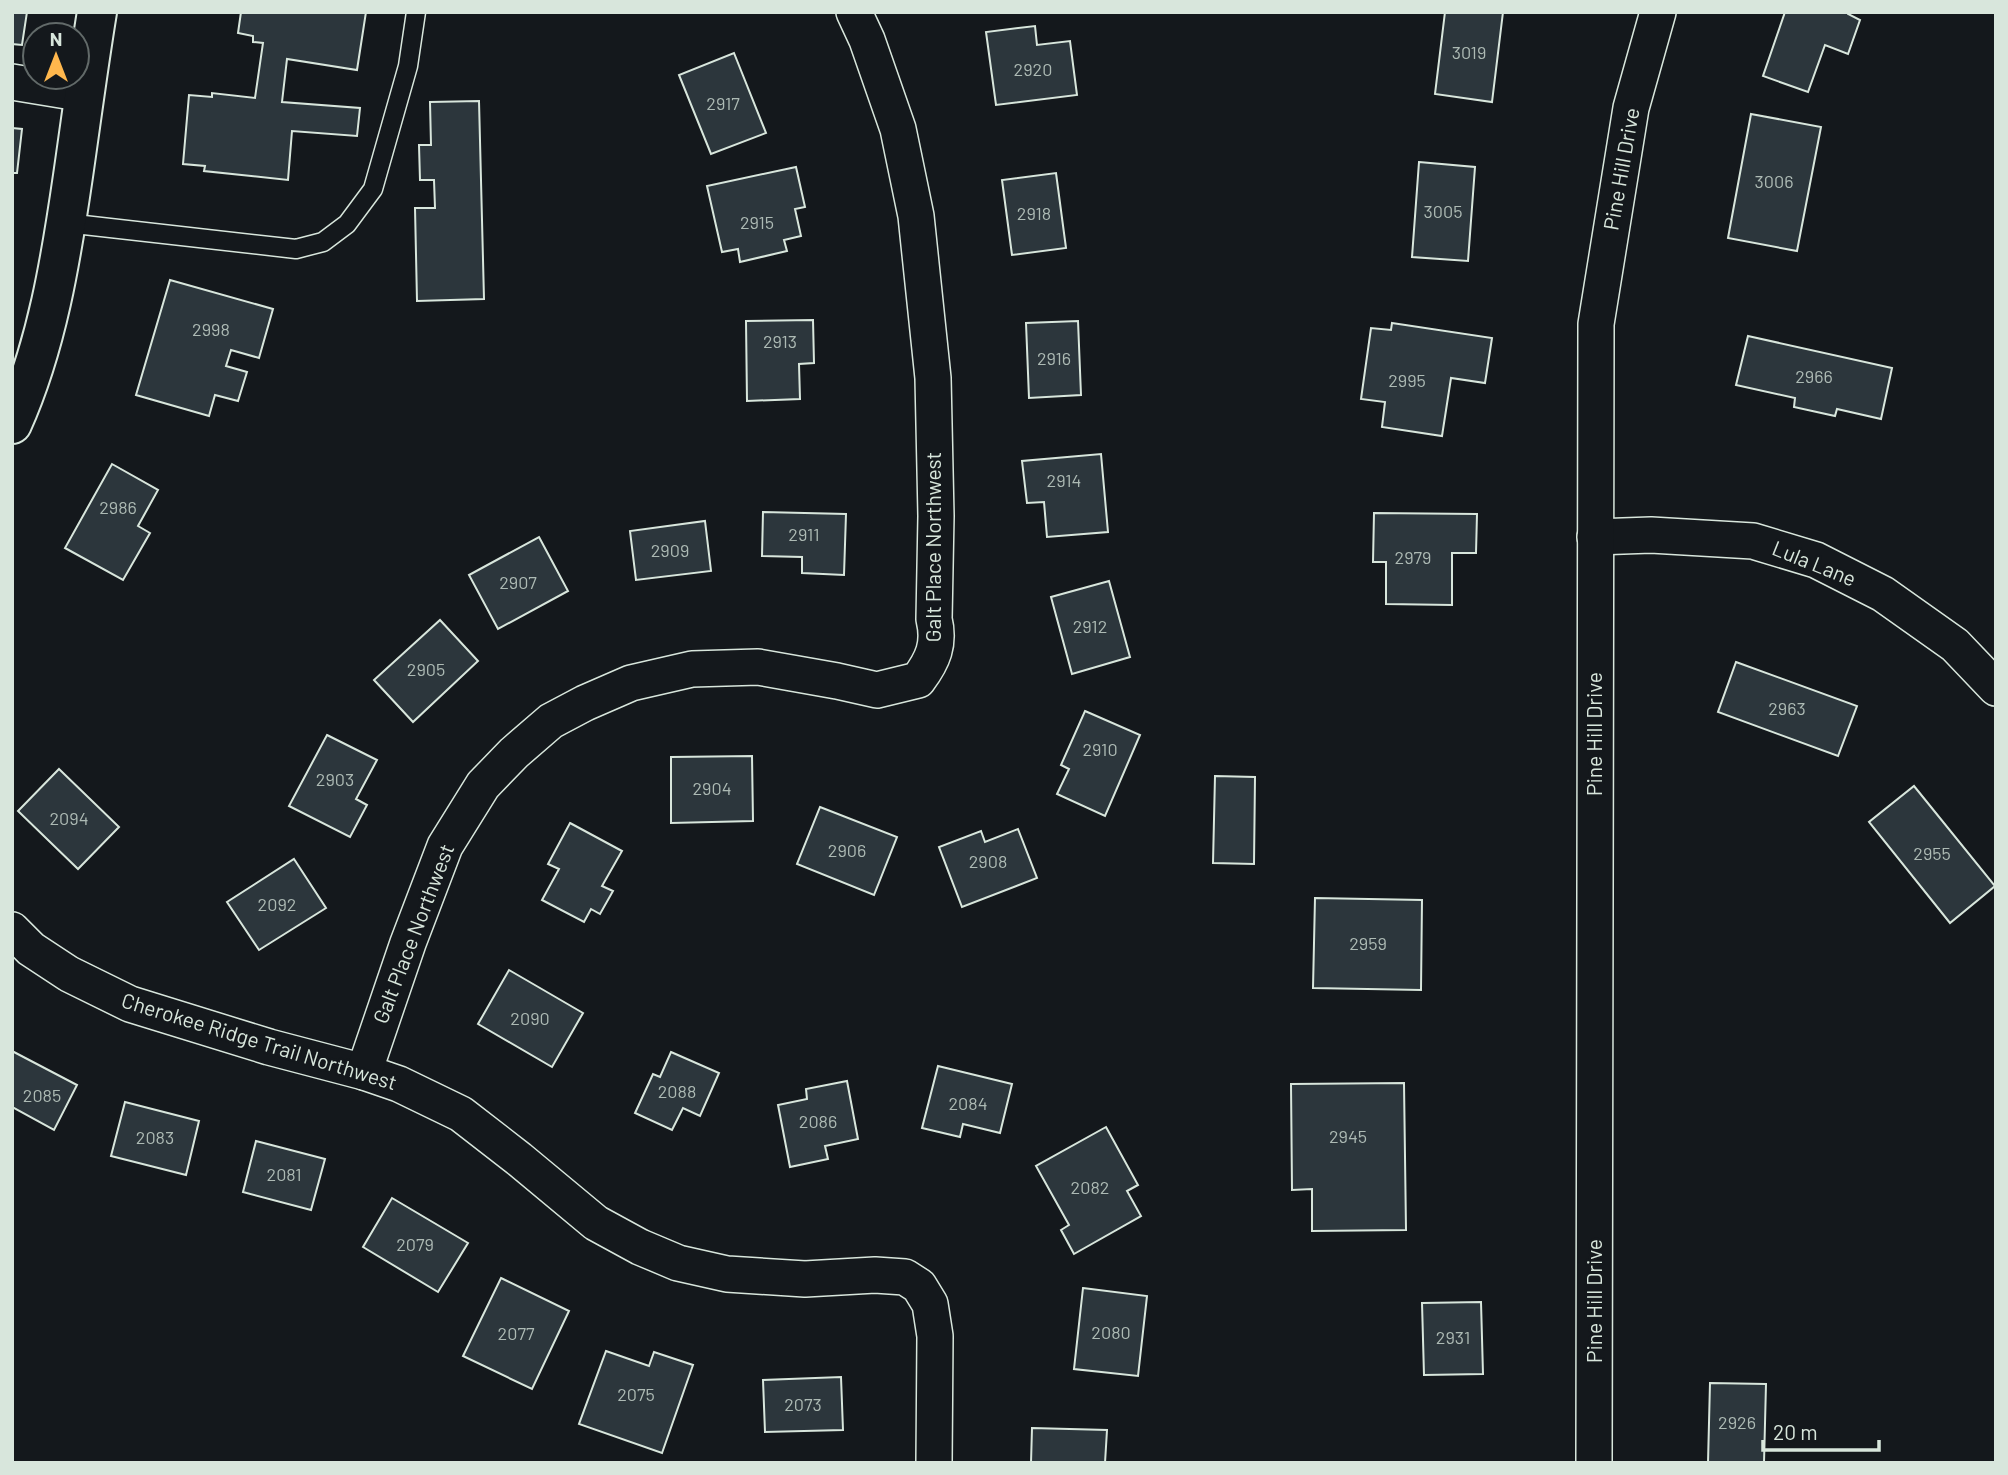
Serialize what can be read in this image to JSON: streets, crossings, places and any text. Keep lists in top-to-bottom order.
{
  "streets": {
    "street": [
      "Pine Hill Drive",
      "Galt Place Northwest",
      "Lula Lane",
      "Cherokee Ridge Trail Northwest"
    ]
  },
  "crossings": [
    ["Pine Hill Drive", "Lula Lane"],
    ["Galt Place Northwest", "Cherokee Ridge Trail Northwest"]
  ],
  "house_numbers": [
    "3019",
    "2920",
    "2917",
    "3006",
    "3005",
    "2918",
    "2915",
    "2998",
    "2913",
    "2916",
    "2966",
    "2995",
    "2914",
    "2986",
    "2911",
    "2909",
    "2979",
    "2907",
    "2912",
    "2905",
    "2963",
    "2910",
    "2903",
    "2904",
    "2094",
    "2906",
    "2955",
    "2908",
    "2092",
    "2959",
    "2090",
    "2088",
    "2085",
    "2084",
    "2086",
    "2945",
    "2083",
    "2081",
    "2082",
    "2079",
    "2080",
    "2077",
    "2931",
    "2075",
    "2073",
    "2926"
  ],
  "scale_bar": "20 m",
  "north": "top"
}
